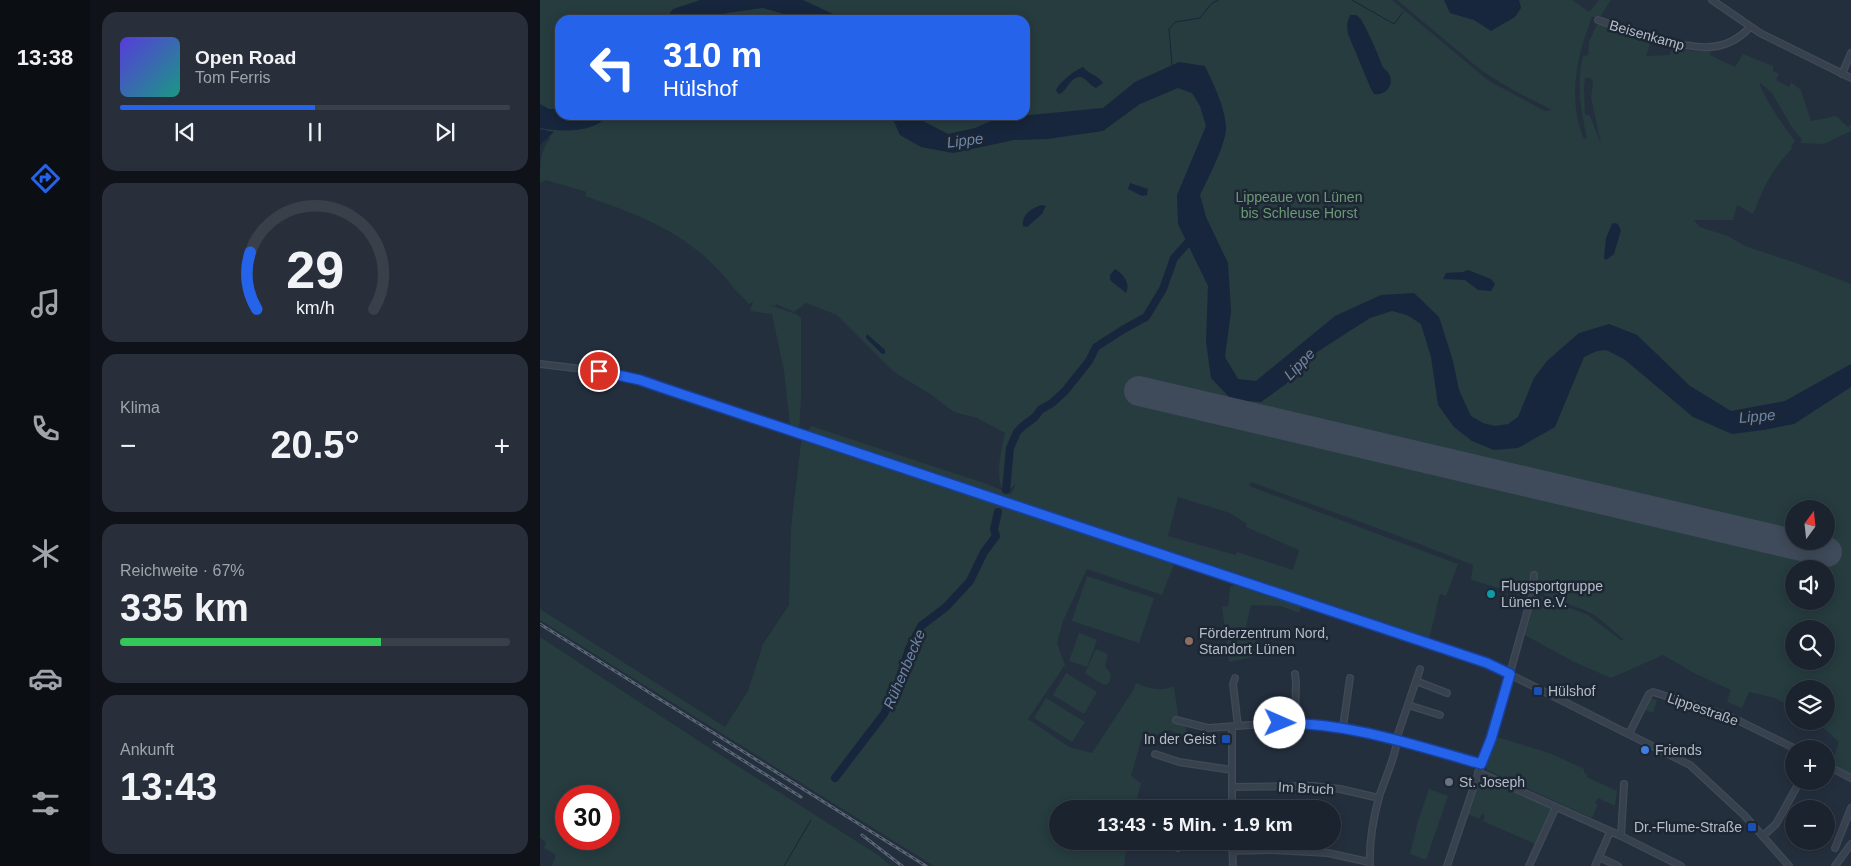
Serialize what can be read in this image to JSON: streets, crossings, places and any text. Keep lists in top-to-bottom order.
{
  "streets": {
    "street": ["Beisenkamp", "Lippestraße", "Im Bruch"]
  },
  "water": ["Lippe", "Rühenbecke"],
  "parks": ["Lippeaue von Lünen bis Schleuse Horst"],
  "places": {
    "other": [
      "Flugsportgruppe Lünen e.V.",
      "Förderzentrum Nord, Standort Lünen",
      "Friends",
      "St. Joseph"
    ],
    "transit": ["Hülshof", "In der Geist", "Dr.-Flume-Straße"]
  },
  "north": "top",
  "page": {
    "tabs": "13:38",
    "turn": ["310 m", "Hülshof"],
    "song": ["Open Road", "Tom Ferris"],
    "tile": [
      "Klima",
      ["Reichweite · 67%", "335 km"],
      ["Ankunft", "13:43"]
    ],
    "heat": ["−", "20.5°", "+"],
    "map_buttons": ["+", "−"],
    "limit": "30",
    "trip": "13:43 · 5 Min. · 1.9 km",
    "gauge": ["29", "km/h"]
  }
}
